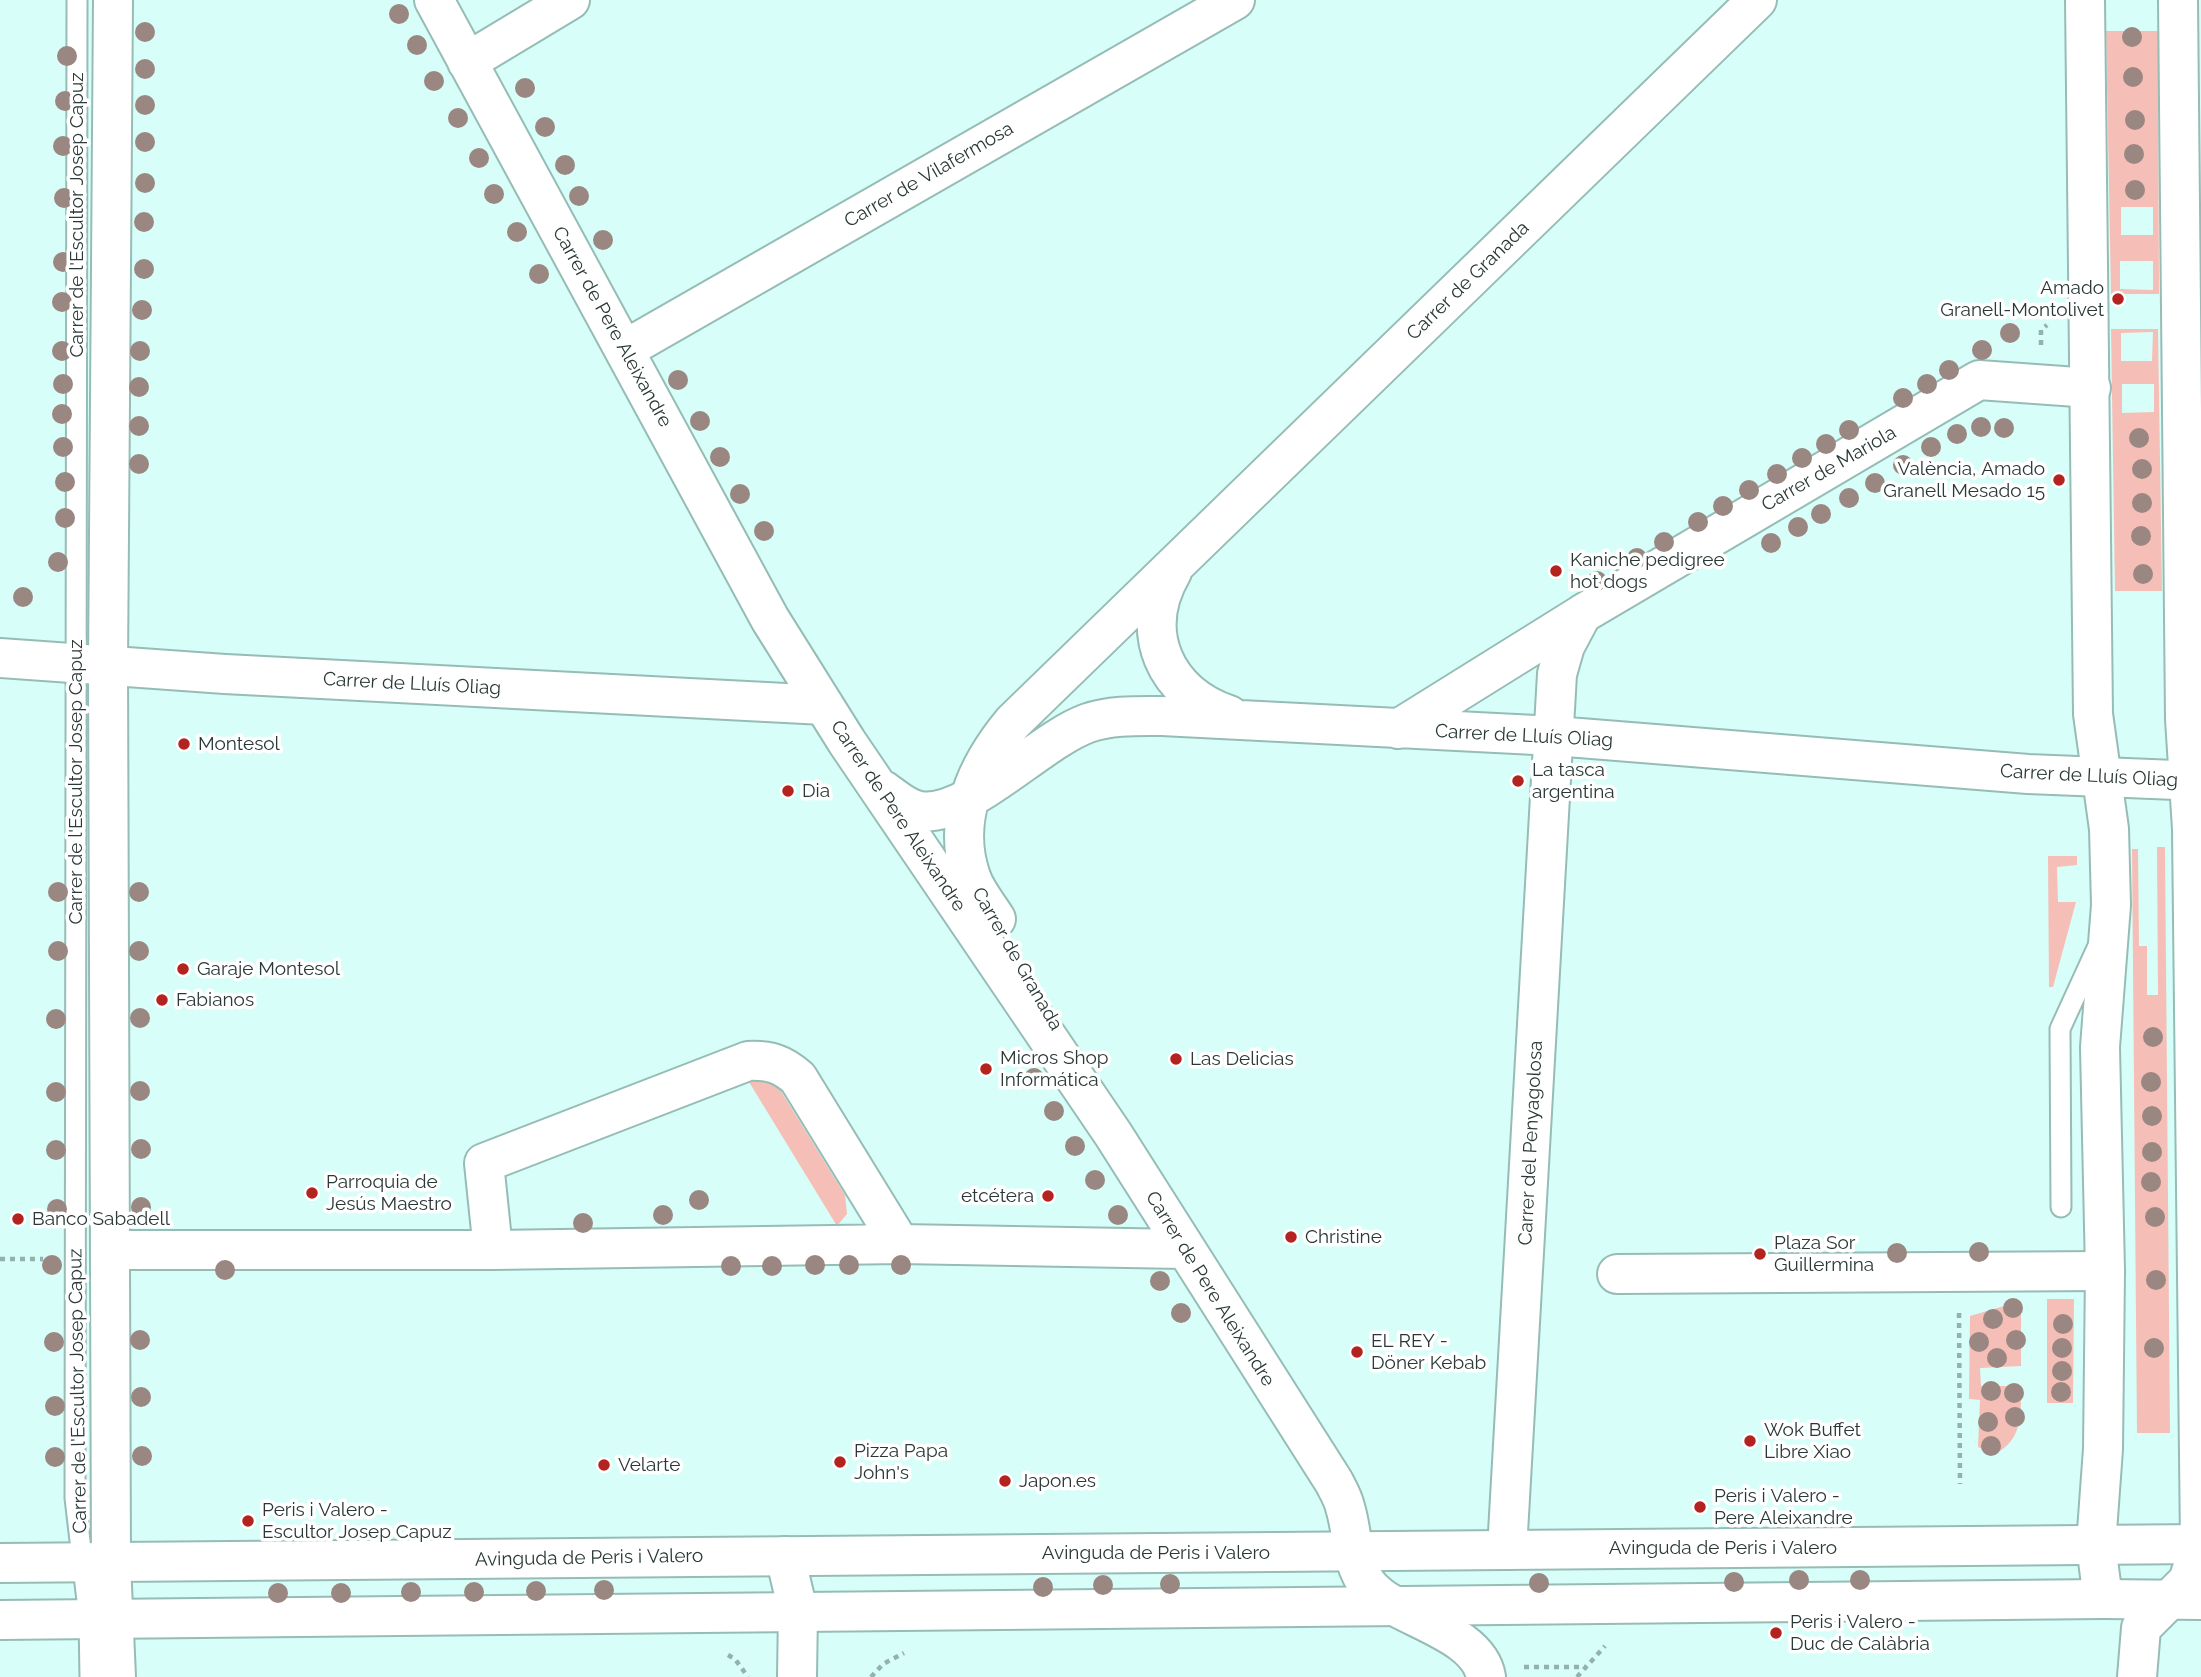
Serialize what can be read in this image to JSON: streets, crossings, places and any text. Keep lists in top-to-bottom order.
{
  "streets": {
    "street": [
      "Carrer de Vilafermosa",
      "Carrer de l'Escultor Josep Capuz",
      "Carrer de Granada",
      "Carrer de Pere Aleixandre",
      "Carrer de Mariola",
      "Carrer de Lluís Oliag",
      "Carrer del Penyagolosa",
      "Avinguda de Peris i Valero"
    ]
  },
  "crossings": [
    ["Carrer de Vilafermosa", "Carrer de Pere Aleixandre"],
    ["Carrer de l'Escultor Josep Capuz", "Carrer de Lluís Oliag"],
    ["Carrer de l'Escultor Josep Capuz", "Avinguda de Peris i Valero"],
    ["Carrer de Granada", "Carrer de Pere Aleixandre"],
    ["Carrer de Granada", "Carrer de Lluís Oliag"],
    ["Carrer de Pere Aleixandre", "Carrer de Lluís Oliag"],
    ["Carrer de Pere Aleixandre", "Avinguda de Peris i Valero"],
    ["Carrer de Mariola", "Carrer de Lluís Oliag"],
    ["Carrer de Lluís Oliag", "Carrer del Penyagolosa"],
    ["Carrer del Penyagolosa", "Avinguda de Peris i Valero"]
  ],
  "places": [
    "Amado Granell-Montolivet",
    "València, Amado Granell Mesado 15",
    "Kaniche pedigree hot dogs",
    "Montesol",
    "La tasca argentina",
    "Dia",
    "Garaje Montesol",
    "Fabianos",
    "Las Delicias",
    "Micros Shop Informática",
    "Parroquia de Jesús Maestro",
    "etcétera",
    "Banco Sabadell",
    "Christine",
    "Plaza Sor Guillermina",
    "EL REY - Döner Kebab",
    "Wok Buffet Libre Xiao",
    "Pizza Papa John's",
    "Velarte",
    "Japon.es",
    "Peris i Valero - Pere Aleixandre",
    "Peris i Valero - Escultor Josep Capuz",
    "Peris i Valero - Duc de Calàbria"
  ]
}
